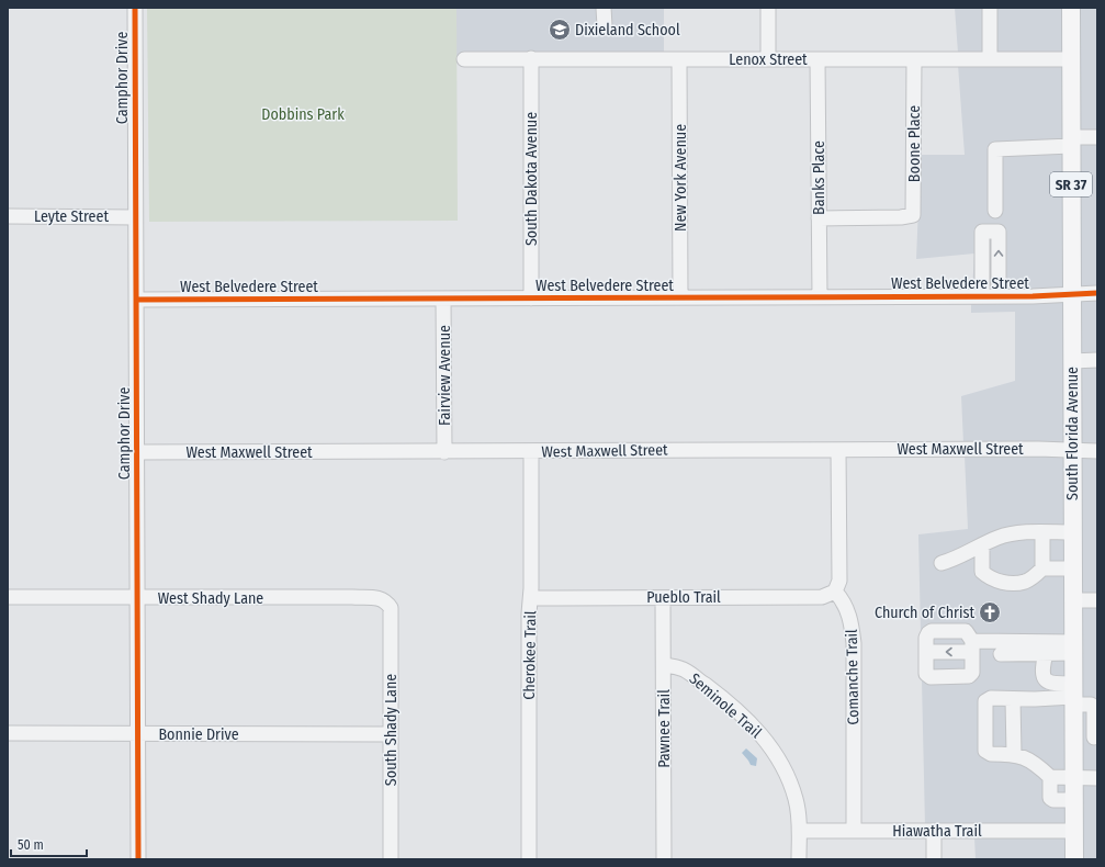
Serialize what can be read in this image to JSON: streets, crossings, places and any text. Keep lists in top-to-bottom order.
{
  "streets": {
    "main road": ["SR 37", "South Florida Avenue"],
    "street": [
      "Lenox Street",
      "Camphor Drive",
      "Boone Place",
      "New York Avenue",
      "Banks Place",
      "South Dakota Avenue",
      "Leyte Street",
      "West Belvedere Street",
      "Fairview Avenue",
      "West Maxwell Street",
      "Pueblo Trail",
      "West Shady Lane",
      "Cherokee Trail",
      "Comanche Trail",
      "Seminole Trail",
      "Pawnee Trail",
      "South Shady Lane",
      "Bonnie Drive",
      "Hiawatha Trail"
    ]
  },
  "crossings": [
    ["Lenox Street", "Boone Place"],
    ["Lenox Street", "New York Avenue"],
    ["Lenox Street", "Banks Place"],
    ["Lenox Street", "South Dakota Avenue"],
    ["Lenox Street", "South Florida Avenue"],
    ["Camphor Drive", "Leyte Street"],
    ["Camphor Drive", "West Belvedere Street"],
    ["Camphor Drive", "West Maxwell Street"],
    ["Camphor Drive", "West Shady Lane"],
    ["Camphor Drive", "Bonnie Drive"],
    ["Boone Place", "Banks Place"],
    ["New York Avenue", "West Belvedere Street"],
    ["Banks Place", "West Belvedere Street"],
    ["South Dakota Avenue", "West Belvedere Street"],
    ["West Belvedere Street", "Fairview Avenue"],
    ["West Belvedere Street", "South Florida Avenue"],
    ["Fairview Avenue", "West Maxwell Street"],
    ["South Florida Avenue", "West Maxwell Street"],
    ["South Florida Avenue", "Hiawatha Trail"],
    ["West Maxwell Street", "Cherokee Trail"],
    ["Pueblo Trail", "Cherokee Trail"],
    ["Pueblo Trail", "Comanche Trail"],
    ["Pueblo Trail", "Pawnee Trail"],
    ["West Shady Lane", "South Shady Lane"],
    ["Comanche Trail", "Hiawatha Trail"],
    ["Seminole Trail", "Pawnee Trail"],
    ["Seminole Trail", "Hiawatha Trail"],
    ["South Shady Lane", "Bonnie Drive"]
  ],
  "parks": ["Dobbins Park"],
  "places": {
    "school or university": ["Dixieland School"],
    "church": ["Church of Christ"]
  },
  "scale_bar": "50 m"
}
